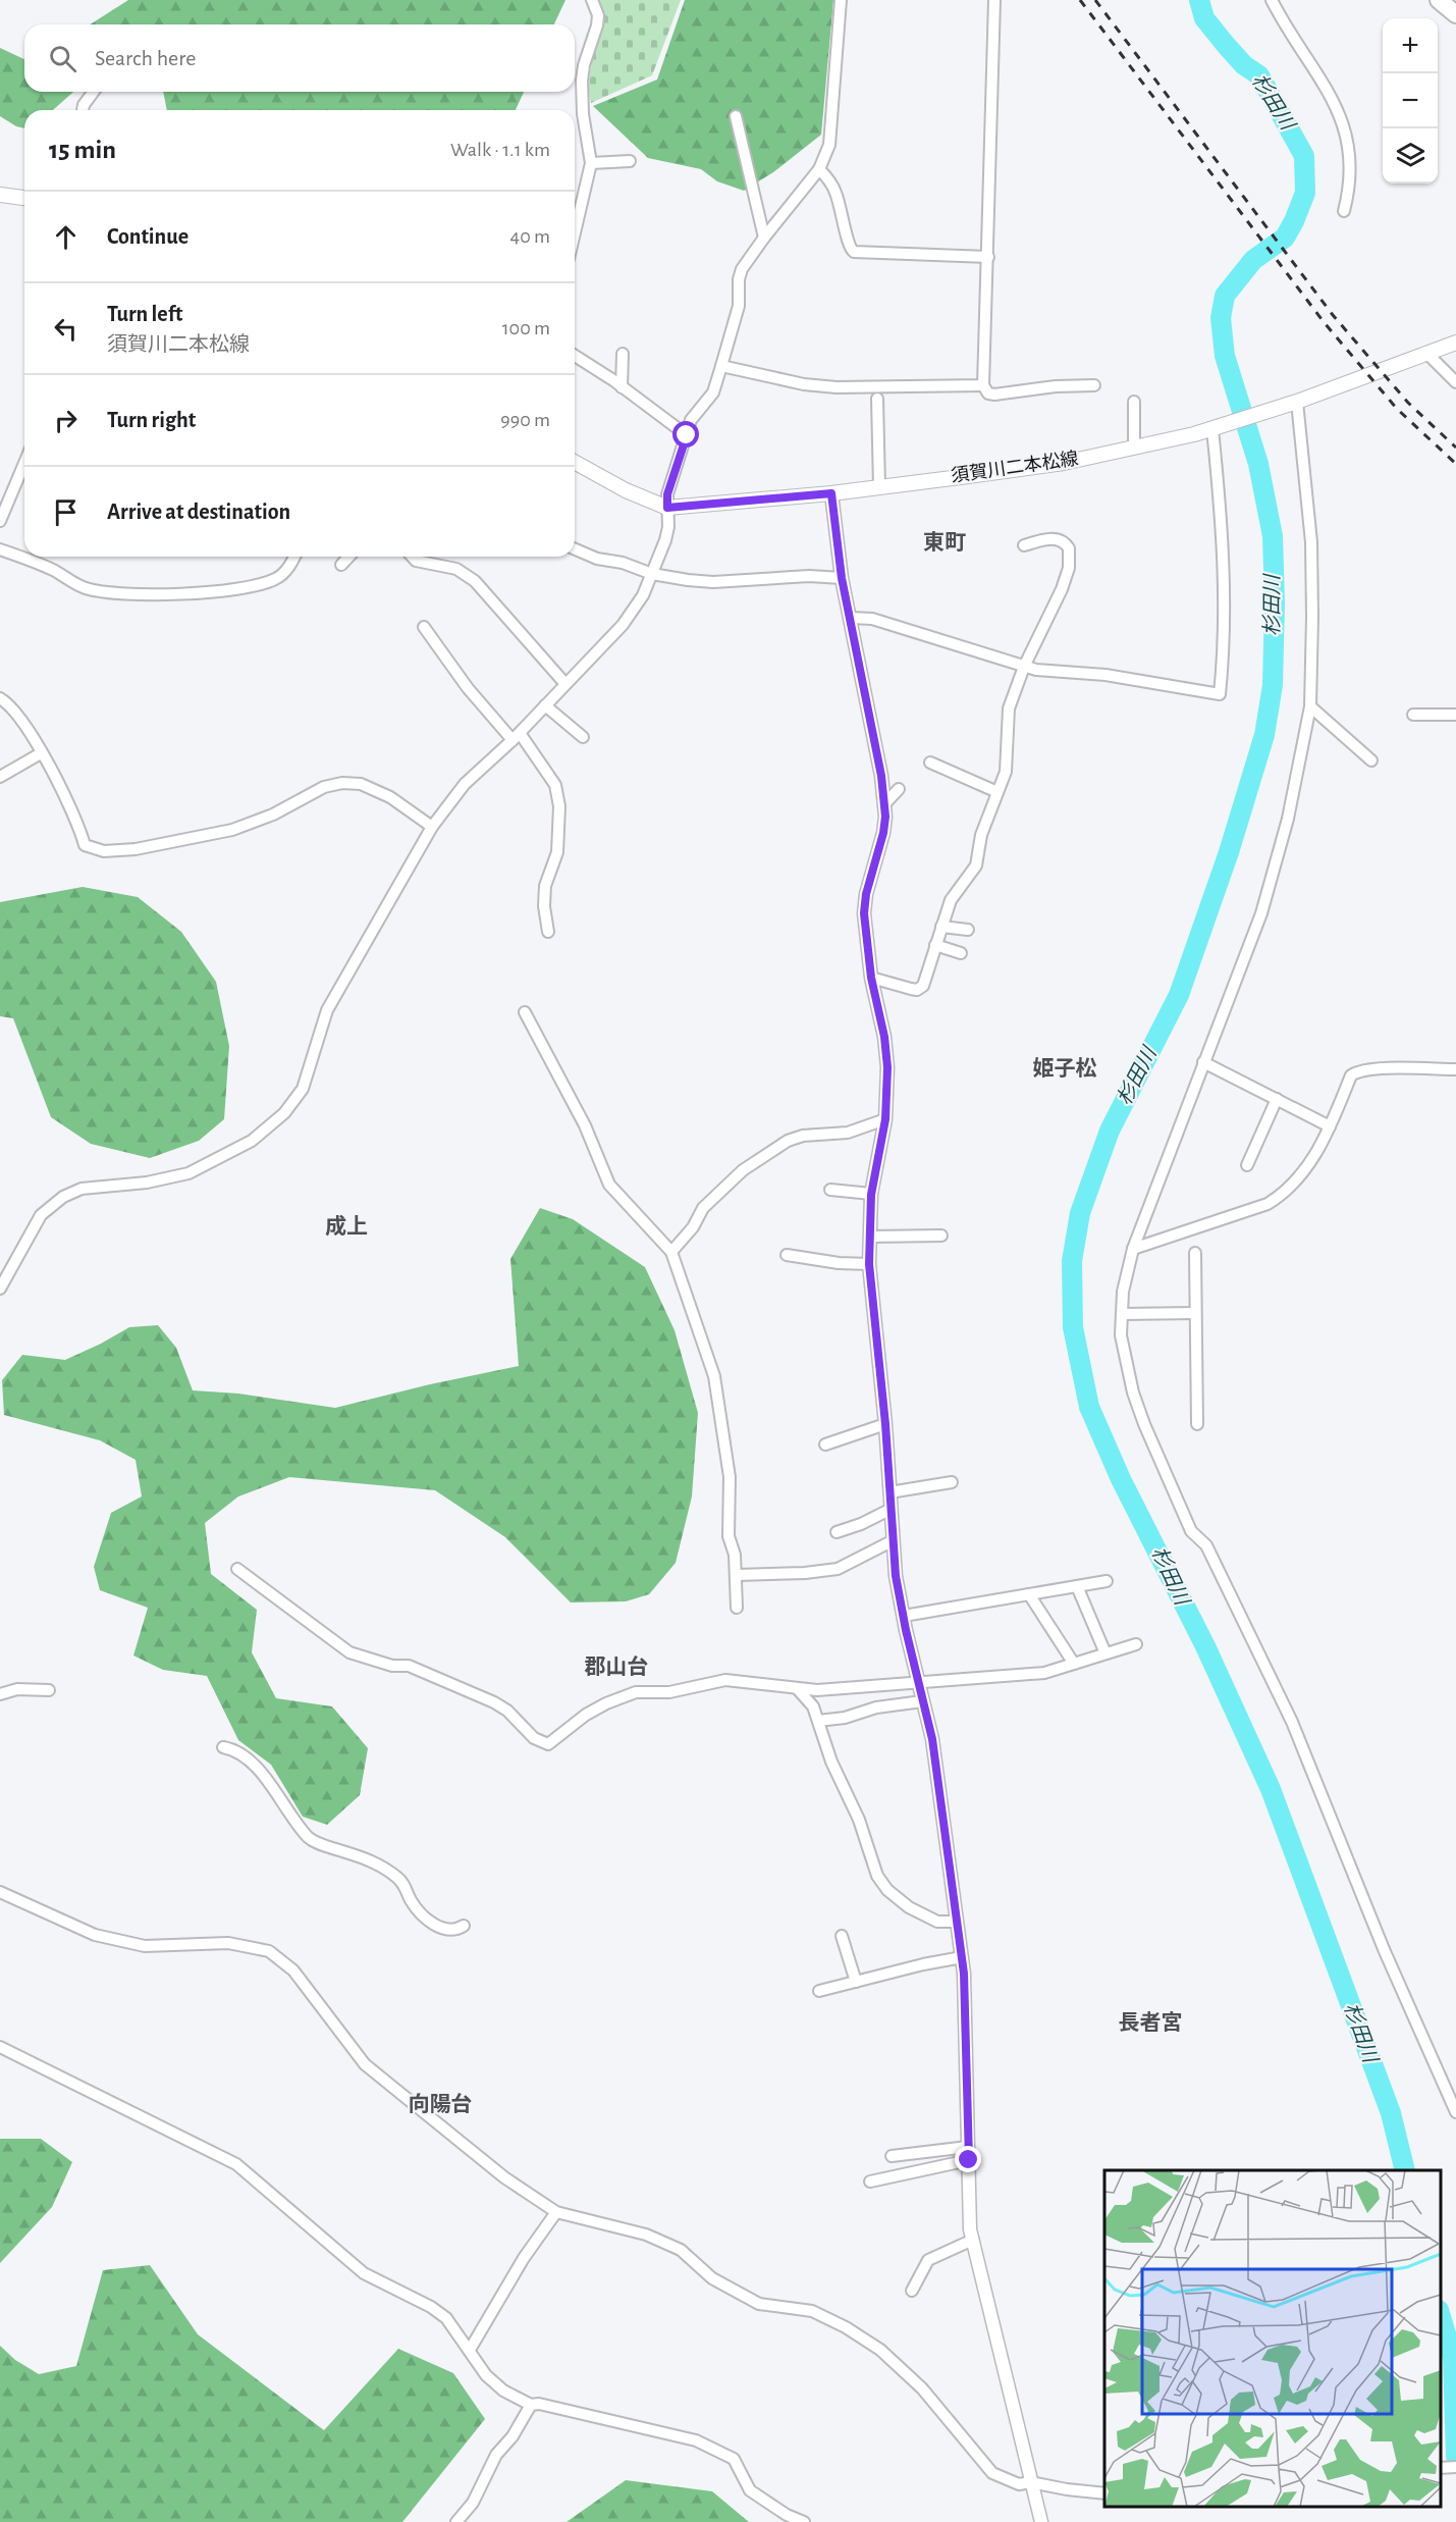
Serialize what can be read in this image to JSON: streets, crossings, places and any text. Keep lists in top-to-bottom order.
{
  "streets": {
    "main road": ["須賀川二本松線"]
  },
  "districts": [
    "東町",
    "姫子松",
    "成上",
    "郡山台",
    "長者宮",
    "向陽台"
  ],
  "water": ["杉田川"],
  "page": {
    "map_buttons": ["+", "−"],
    "search": "Search here",
    "heading": ["15 min", "Walk · 1.1 km"],
    "list": [
      ["Continue", "40 m"],
      ["Turn left", "須賀川二本松線", "100 m"],
      ["Turn right", "990 m"],
      "Arrive at destination"
    ]
  }
}
